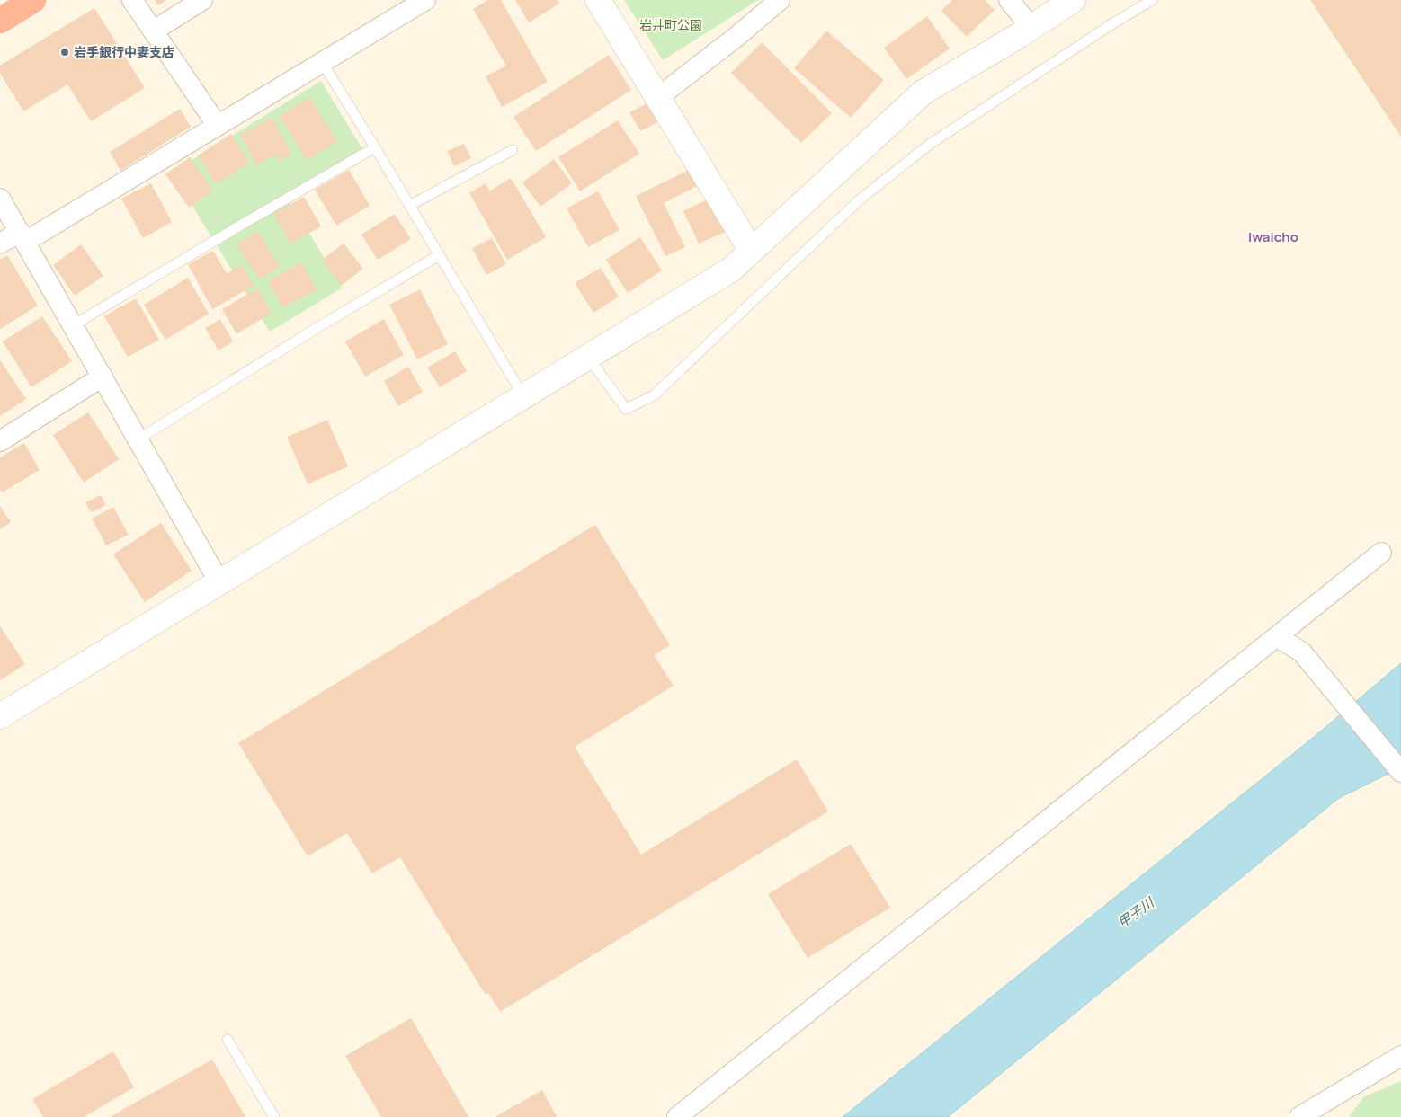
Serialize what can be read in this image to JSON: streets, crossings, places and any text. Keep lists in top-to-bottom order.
{
  "districts": ["Iwaicho"],
  "water": ["甲子川"],
  "parks": ["岩井町公園"],
  "places": ["岩手銀行中妻支店"]
}
